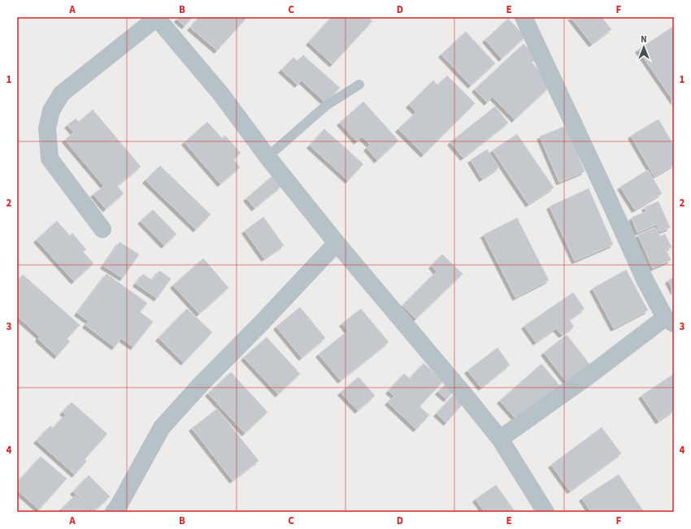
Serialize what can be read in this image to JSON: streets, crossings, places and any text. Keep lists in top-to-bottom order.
{
  "north": "top",
  "grid": {
    "columns": [
      "A",
      "B",
      "C",
      "D",
      "E",
      "F"
    ],
    "rows": [
      "1",
      "2",
      "3",
      "4"
    ]
  }
}
